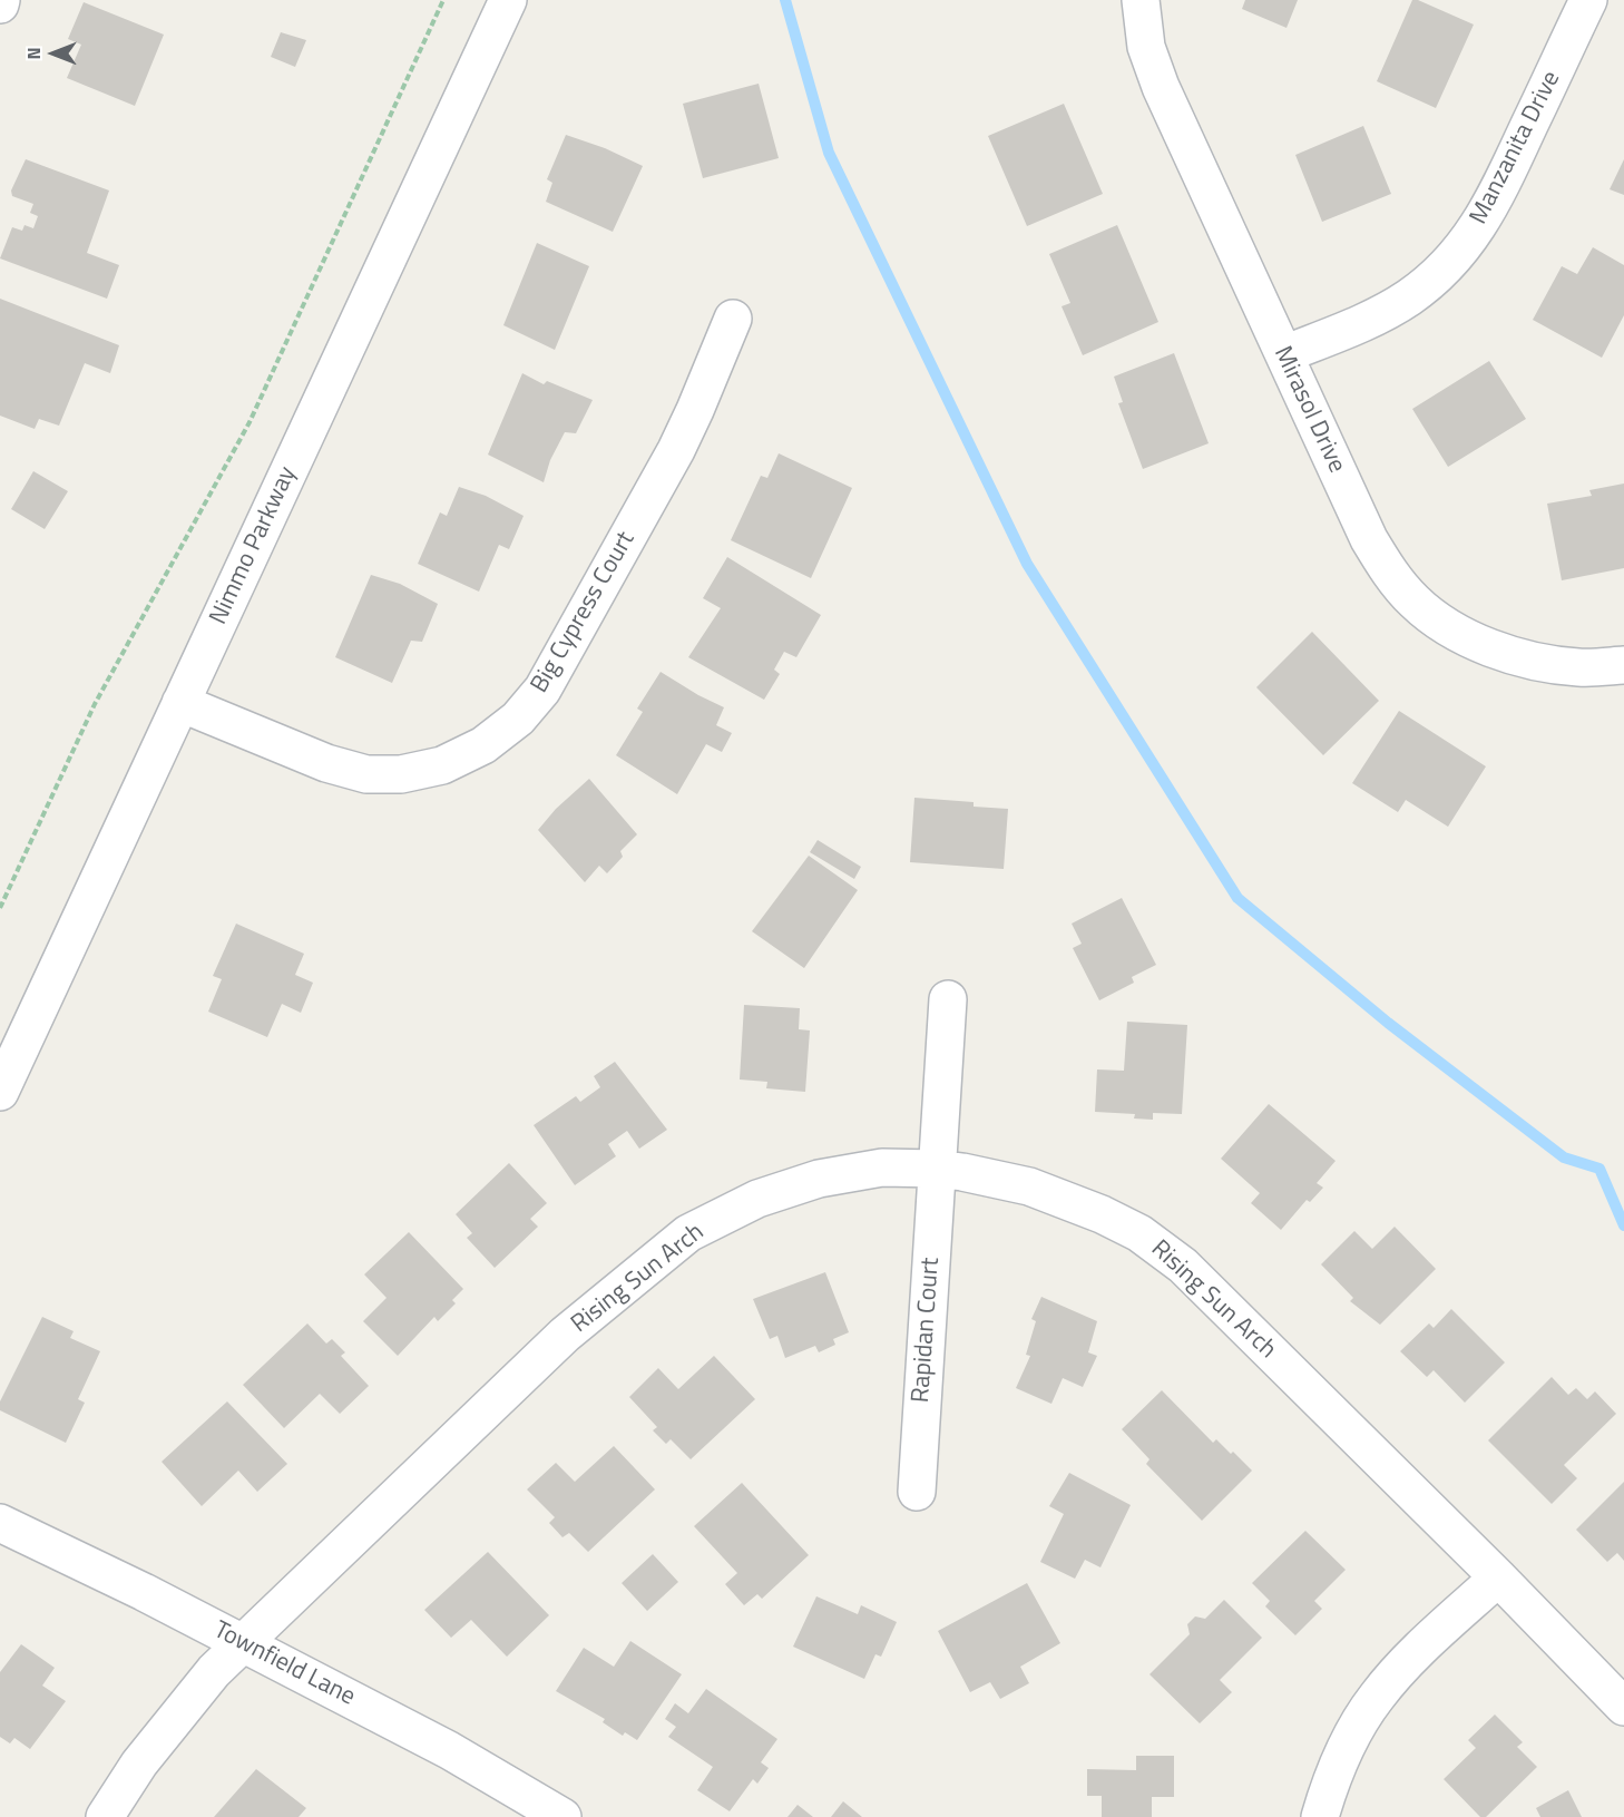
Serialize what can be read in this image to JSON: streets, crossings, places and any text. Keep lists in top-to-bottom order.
{
  "streets": {
    "street": [
      "Manzanita Drive",
      "Mirasol Drive",
      "Nimmo Parkway",
      "Big Cypress Court",
      "Rising Sun Arch",
      "Rapidan Court",
      "Townfield Lane"
    ]
  },
  "crossings": [
    ["Manzanita Drive", "Mirasol Drive"],
    ["Nimmo Parkway", "Big Cypress Court"],
    ["Rising Sun Arch", "Rapidan Court"],
    ["Rising Sun Arch", "Townfield Lane"]
  ],
  "north": "left"
}
